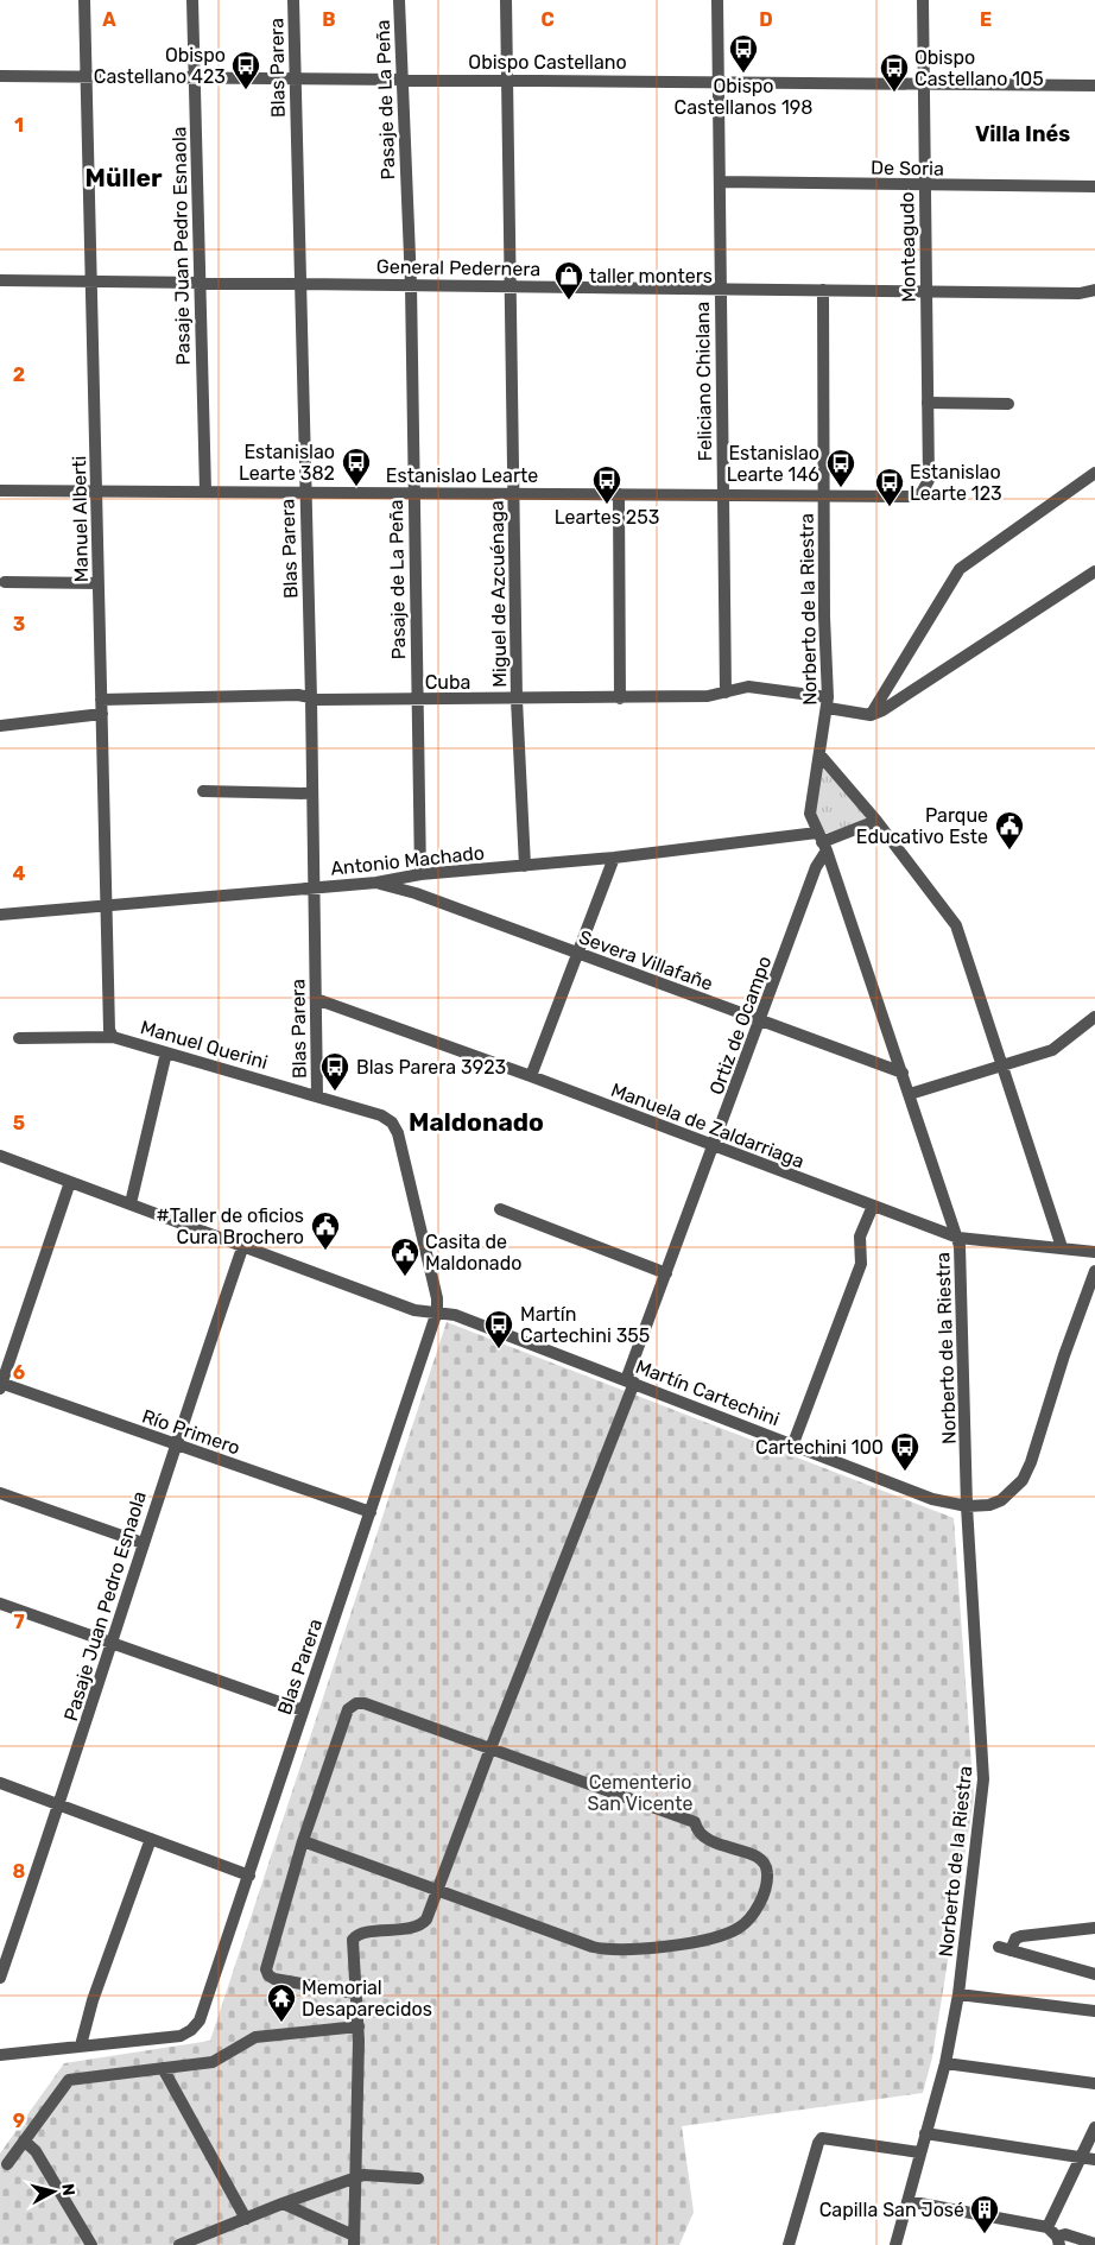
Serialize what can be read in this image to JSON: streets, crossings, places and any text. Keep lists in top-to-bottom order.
{
  "streets": {
    "street": [
      "Obispo Castellano",
      "Blas Parera",
      "Pasaje de La Peña",
      "De Soria",
      "Pasaje Juan Pedro Esnaola",
      "Monteagudo",
      "General Pedernera",
      "Feliciano Chiclana",
      "Estanislao Learte",
      "Manuel Alberti",
      "Miguel de Azcuénaga",
      "Norberto de la Riestra",
      "Cuba",
      "Antonio Machado",
      "Severa Villafañe",
      "Ortiz de Ocampo",
      "Manuel Querini",
      "Manuela de Zaldarriaga",
      "Martín Cartechini",
      "Río Primero"
    ]
  },
  "crossings": [
    ["Obispo Castellano", "Blas Parera"],
    ["Obispo Castellano", "Pasaje de La Peña"],
    ["Obispo Castellano", "Pasaje Juan Pedro Esnaola"],
    ["Obispo Castellano", "Monteagudo"],
    ["Obispo Castellano", "Feliciano Chiclana"],
    ["Obispo Castellano", "Manuel Alberti"],
    ["Obispo Castellano", "Miguel de Azcuénaga"],
    ["Blas Parera", "General Pedernera"],
    ["Blas Parera", "Estanislao Learte"],
    ["Blas Parera", "Cuba"],
    ["Blas Parera", "Antonio Machado"],
    ["Blas Parera", "Manuel Querini"],
    ["Blas Parera", "Manuela de Zaldarriaga"],
    ["Blas Parera", "Martín Cartechini"],
    ["Blas Parera", "Río Primero"],
    ["Pasaje de La Peña", "General Pedernera"],
    ["Pasaje de La Peña", "Estanislao Learte"],
    ["Pasaje de La Peña", "Cuba"],
    ["Pasaje de La Peña", "Antonio Machado"],
    ["De Soria", "Monteagudo"],
    ["De Soria", "Feliciano Chiclana"],
    ["Pasaje Juan Pedro Esnaola", "General Pedernera"],
    ["Pasaje Juan Pedro Esnaola", "Estanislao Learte"],
    ["Pasaje Juan Pedro Esnaola", "Martín Cartechini"],
    ["Pasaje Juan Pedro Esnaola", "Río Primero"],
    ["Monteagudo", "General Pedernera"],
    ["Monteagudo", "Estanislao Learte"],
    ["General Pedernera", "Feliciano Chiclana"],
    ["General Pedernera", "Manuel Alberti"],
    ["General Pedernera", "Miguel de Azcuénaga"],
    ["General Pedernera", "Norberto de la Riestra"],
    ["Feliciano Chiclana", "Estanislao Learte"],
    ["Feliciano Chiclana", "Cuba"],
    ["Estanislao Learte", "Manuel Alberti"],
    ["Estanislao Learte", "Miguel de Azcuénaga"],
    ["Estanislao Learte", "Norberto de la Riestra"],
    ["Manuel Alberti", "Cuba"],
    ["Manuel Alberti", "Antonio Machado"],
    ["Manuel Alberti", "Manuel Querini"],
    ["Miguel de Azcuénaga", "Cuba"],
    ["Miguel de Azcuénaga", "Antonio Machado"],
    ["Norberto de la Riestra", "Cuba"],
    ["Norberto de la Riestra", "Antonio Machado"],
    ["Norberto de la Riestra", "Severa Villafañe"],
    ["Norberto de la Riestra", "Ortiz de Ocampo"],
    ["Norberto de la Riestra", "Manuela de Zaldarriaga"],
    ["Norberto de la Riestra", "Martín Cartechini"],
    ["Antonio Machado", "Severa Villafañe"],
    ["Antonio Machado", "Ortiz de Ocampo"],
    ["Severa Villafañe", "Ortiz de Ocampo"],
    ["Ortiz de Ocampo", "Manuela de Zaldarriaga"],
    ["Ortiz de Ocampo", "Martín Cartechini"],
    ["Manuel Querini", "Martín Cartechini"]
  ],
  "districts": ["Villa Inés", "Müller", "Maldonado"],
  "parks": ["Cementerio San Vicente"],
  "places": {
    "bus stop": [
      "Obispo Castellanos 198",
      "Obispo Castellano 423",
      "Obispo Castellano 105",
      "Estanislao Learte 382",
      "Estanislao Learte 146",
      "Leartes 253",
      "Estanislao Learte 123",
      "Blas Parera 3923",
      "Martín Cartechini 355",
      "Cartechini 100"
    ],
    "shop": ["taller monters"],
    "public building": ["Parque Educativo Este", "#Taller de oficios Cura Brochero", "Casita de Maldonado"],
    "temple": ["Memorial Desaparecidos"],
    "building": ["Capilla San José"]
  },
  "north": "right",
  "grid": {
    "columns": [
      "A",
      "B",
      "C",
      "D",
      "E"
    ],
    "rows": [
      "1",
      "2",
      "3",
      "4",
      "5",
      "6",
      "7",
      "8",
      "9"
    ]
  }
}
